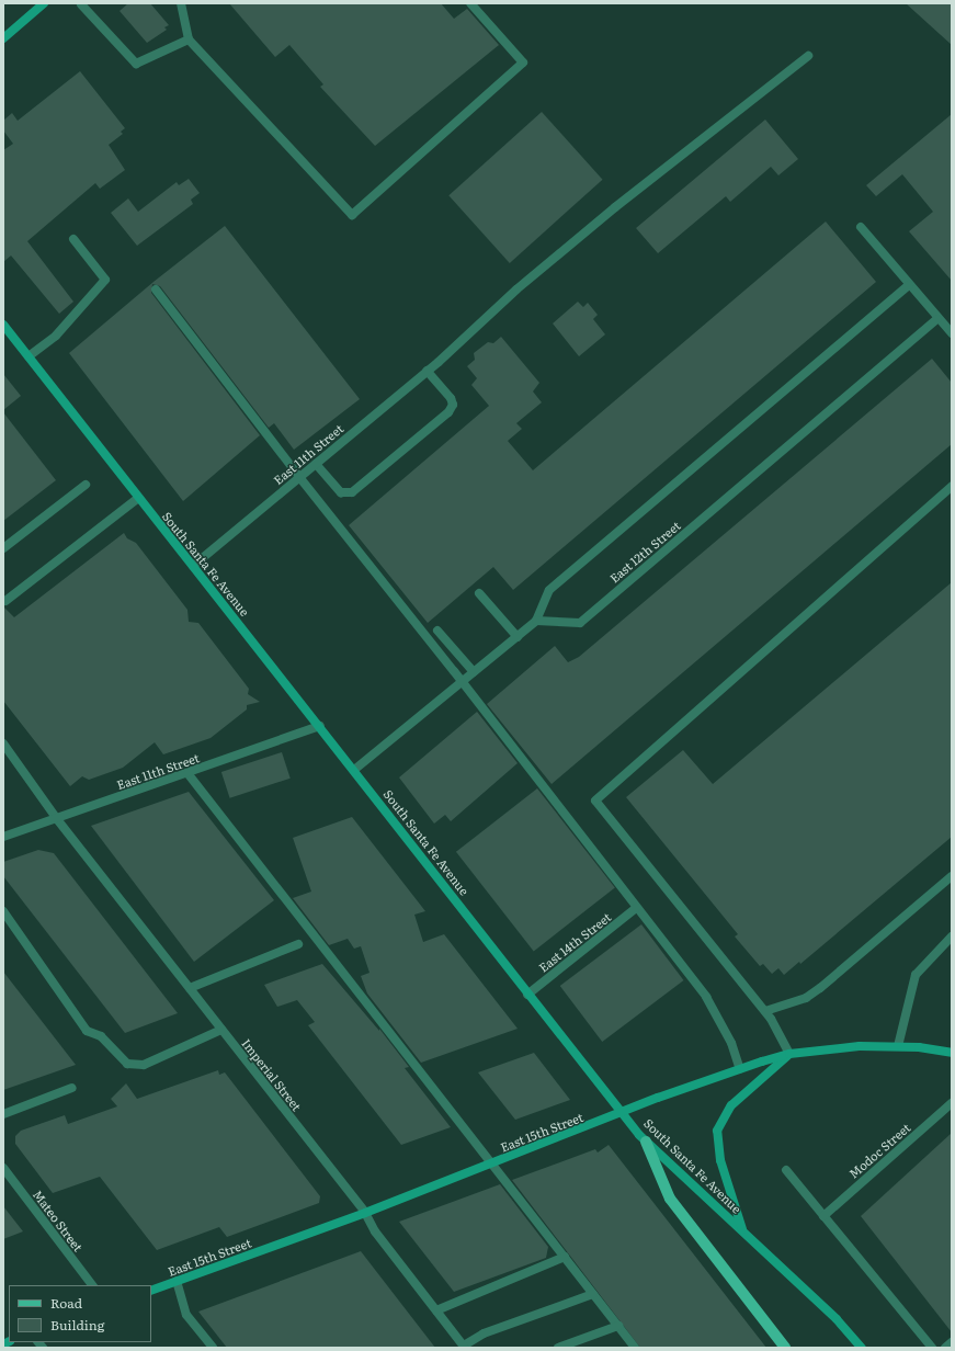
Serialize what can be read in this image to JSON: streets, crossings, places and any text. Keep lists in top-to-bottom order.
{
  "streets": {
    "main road": ["South Santa Fe Avenue", "East 15th Street"],
    "street": [
      "East 11th Street",
      "East 12th Street",
      "East 14th Street",
      "Imperial Street",
      "Modoc Street",
      "Mateo Street"
    ]
  },
  "crossings": [
    ["East 11th Street", "South Santa Fe Avenue"],
    ["East 11th Street", "Imperial Street"],
    ["South Santa Fe Avenue", "East 14th Street"],
    ["South Santa Fe Avenue", "East 15th Street"],
    ["Imperial Street", "East 15th Street"]
  ],
  "legend": ["Road", "Building"]
}
